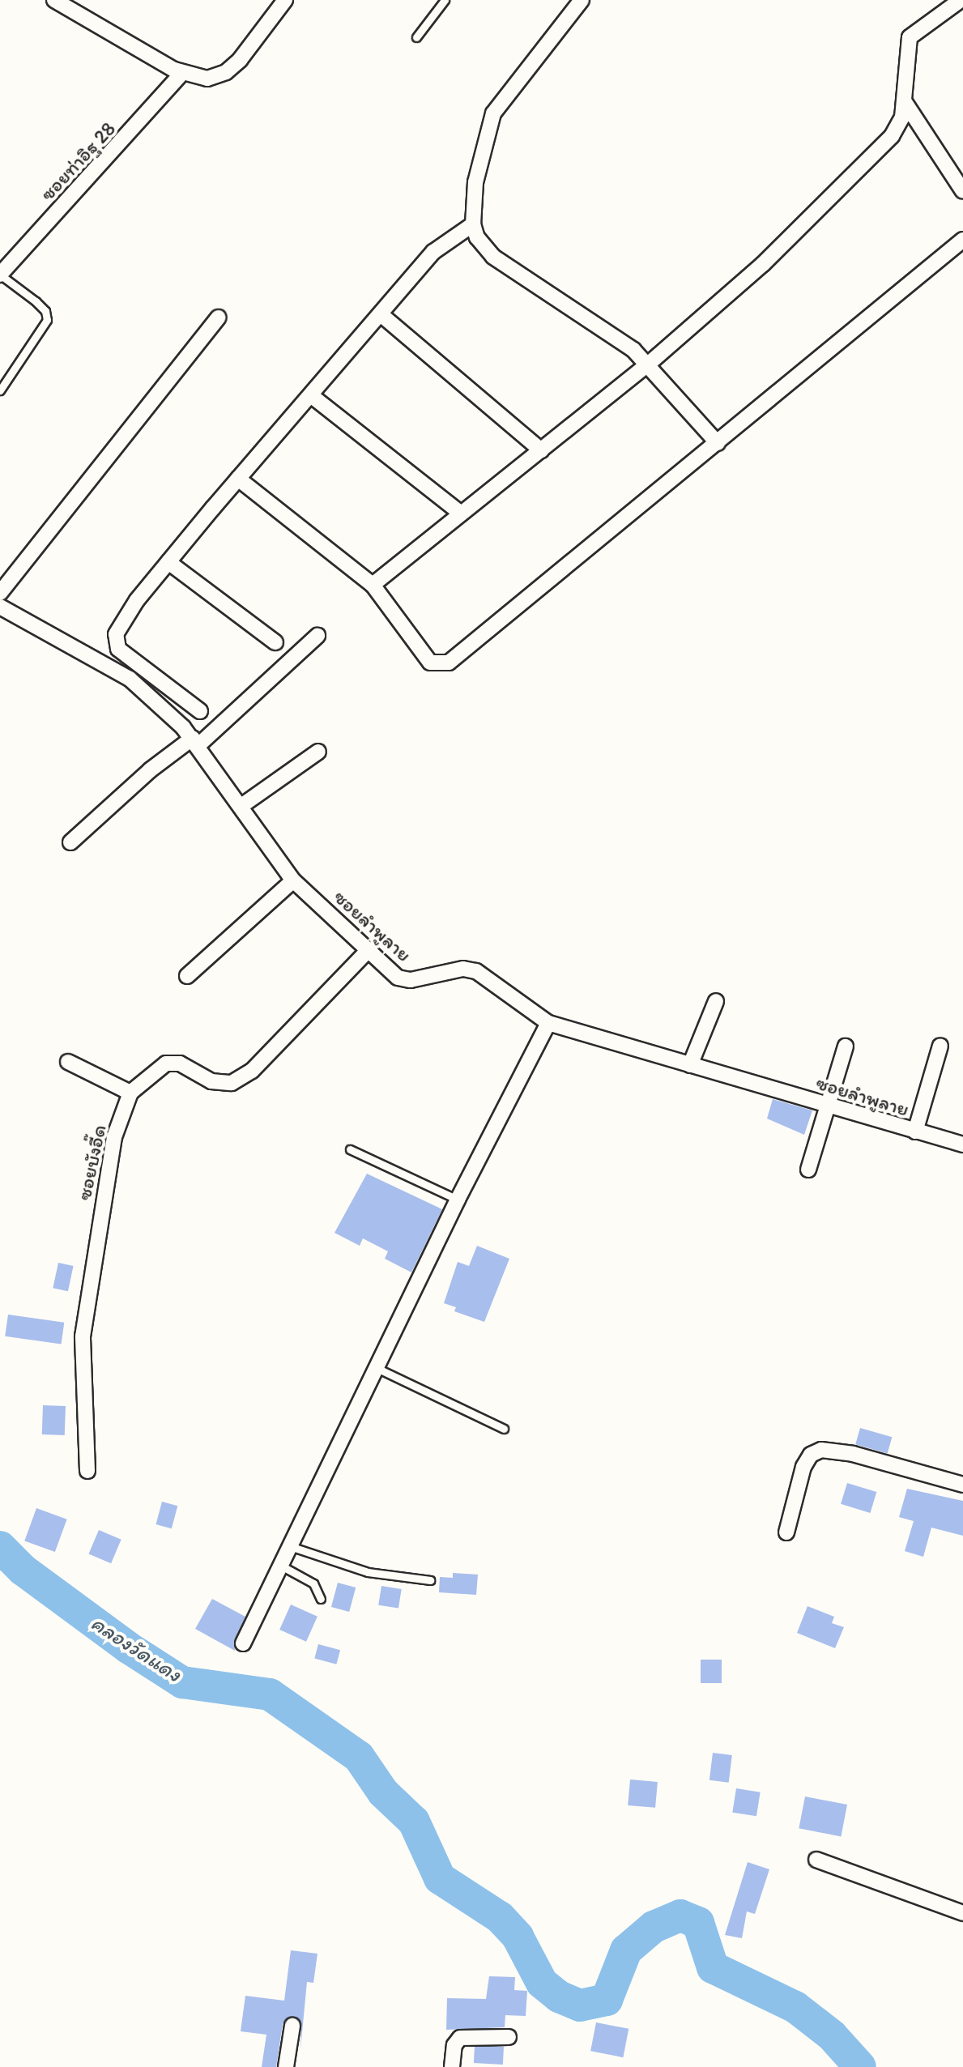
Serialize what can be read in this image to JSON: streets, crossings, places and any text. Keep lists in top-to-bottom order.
{
  "streets": {
    "street": ["ซอยท่าอิฐ 28", "ซอยลำพูลาย", "ซอยบังอี๊ด"]
  },
  "water": ["คลองวัดแดง"]
}
